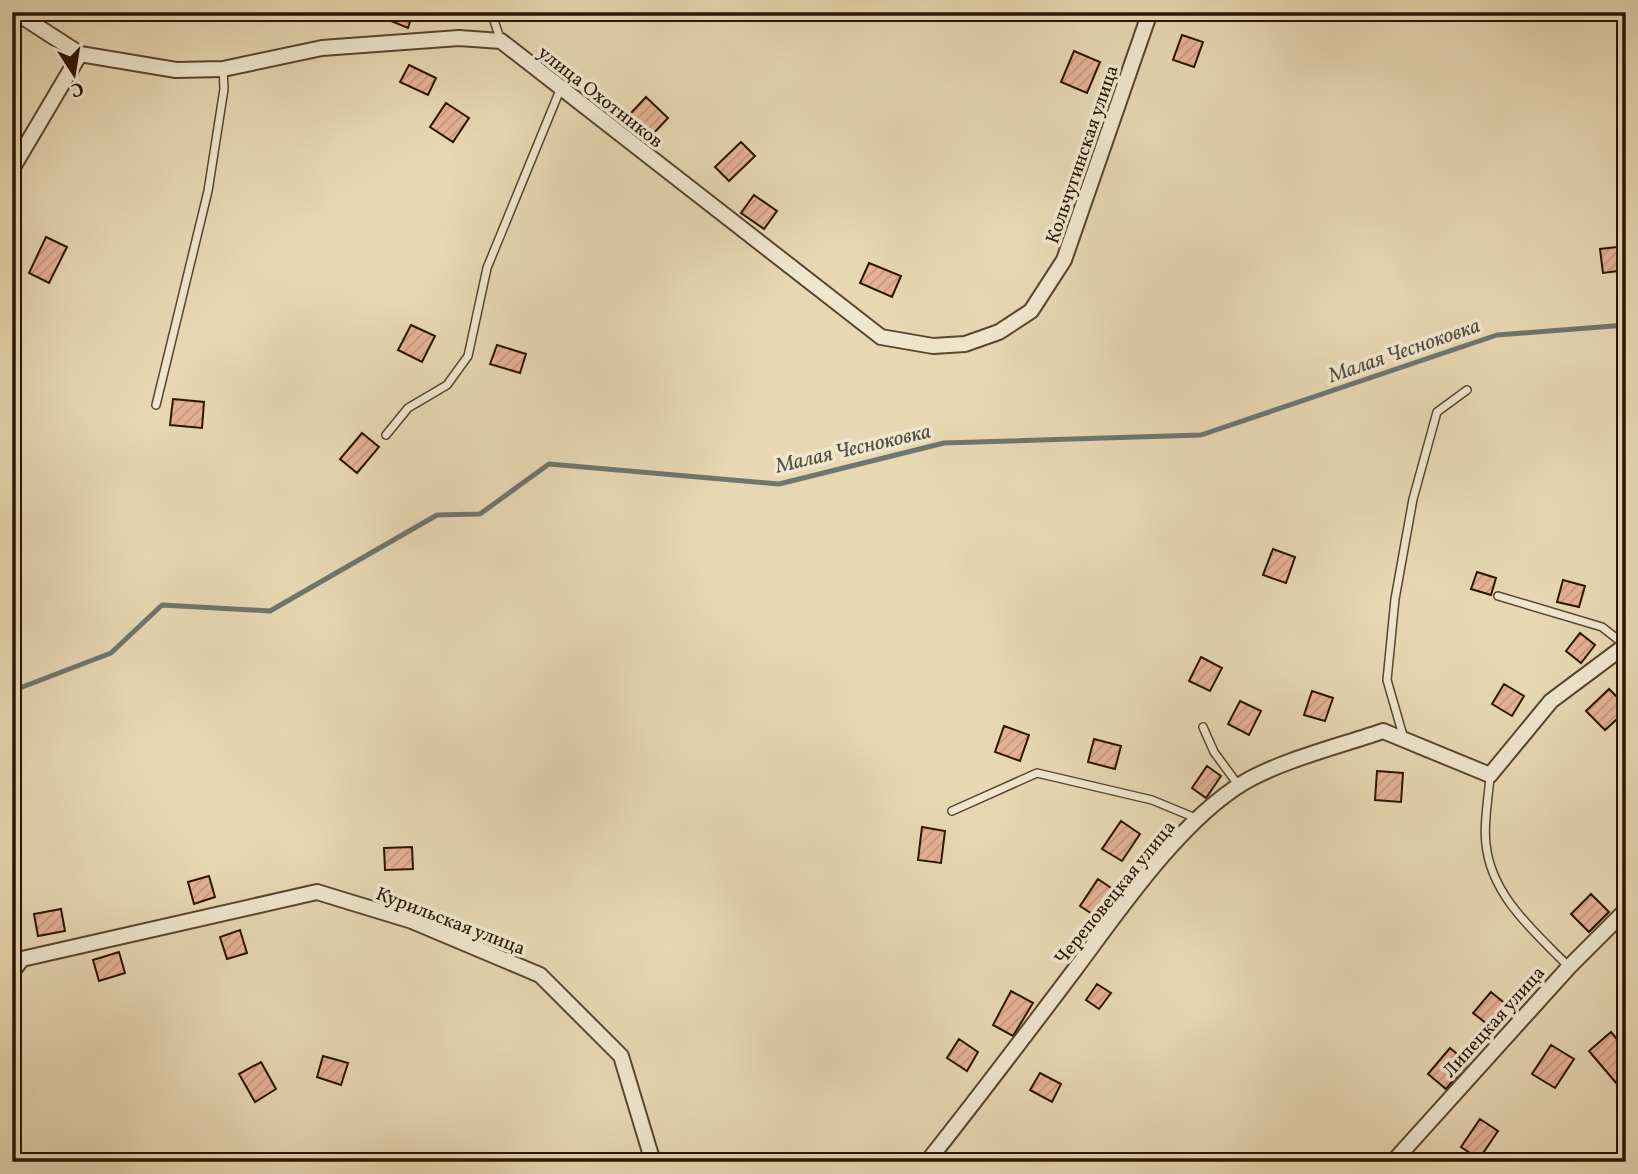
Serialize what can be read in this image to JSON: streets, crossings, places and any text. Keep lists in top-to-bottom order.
{
  "streets": {
    "street": [
      "улица Охотников",
      "Кольчугинская улица",
      "Череповецкая улица",
      "Курильская улица",
      "Липецкая улица"
    ]
  },
  "crossings": [
    ["улица Охотников", "Кольчугинская улица"]
  ],
  "water": ["Малая Чесноковка"],
  "north": "bottom"
}
